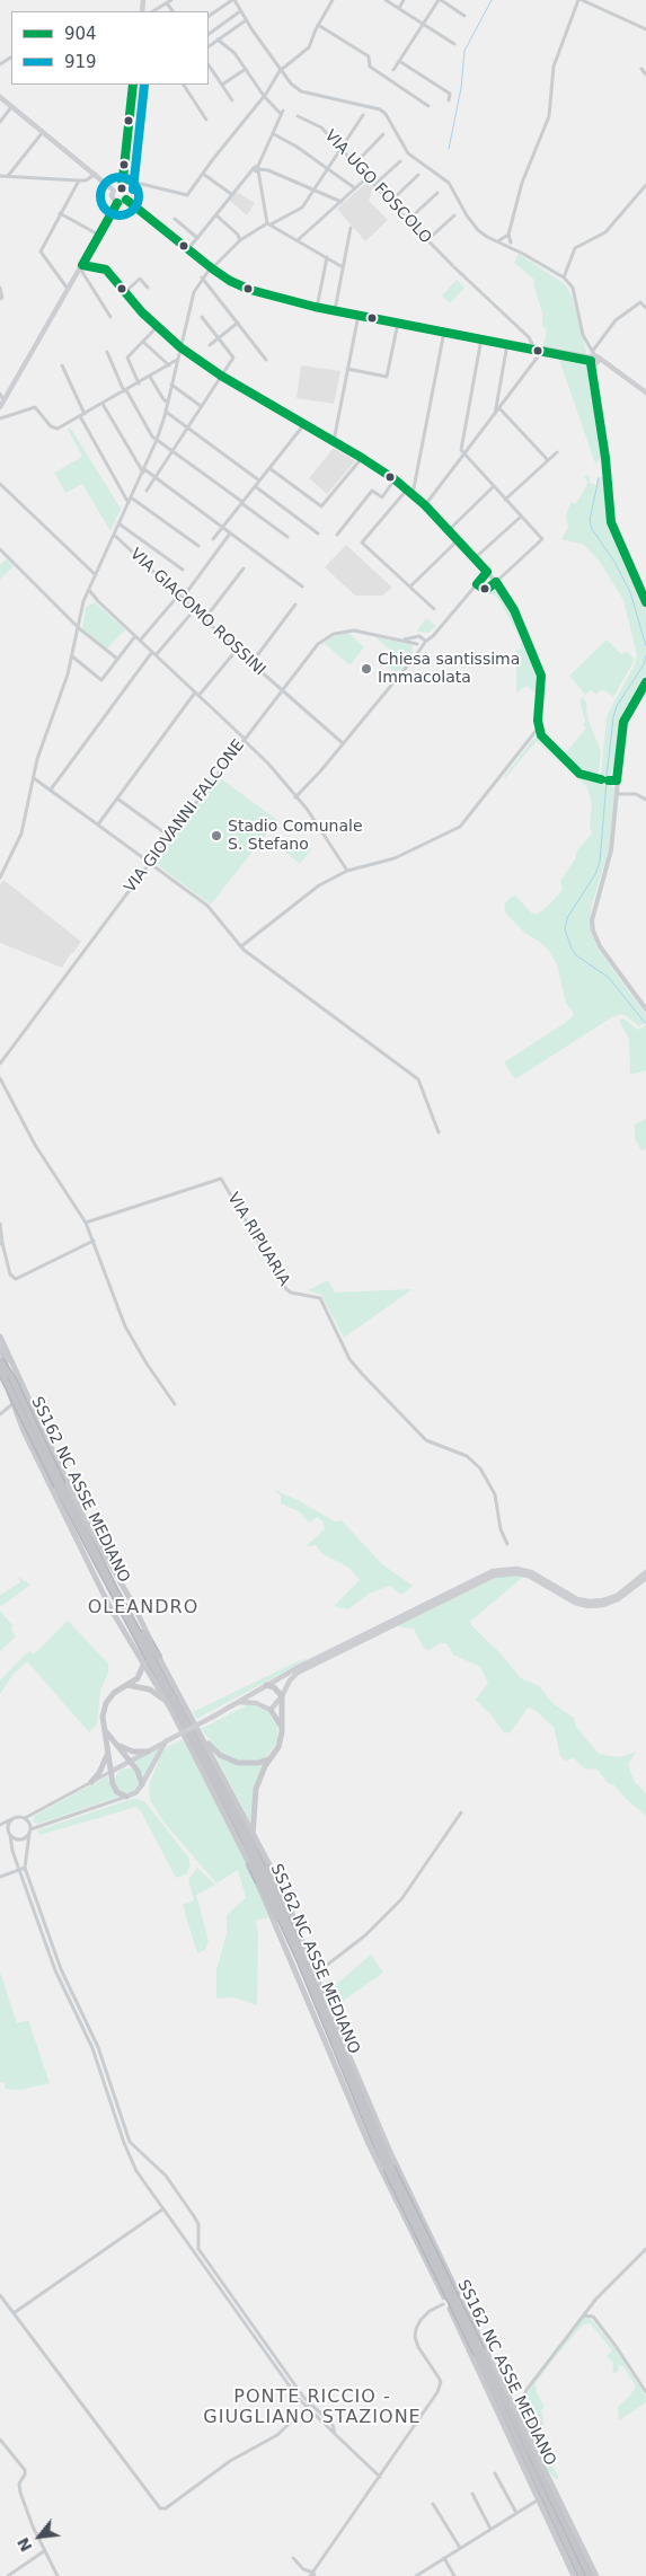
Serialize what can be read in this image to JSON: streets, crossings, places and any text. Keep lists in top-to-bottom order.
{
  "streets": {
    "highway": ["SS162 NC ASSE MEDIANO"],
    "street": [
      "VIA UGO FOSCOLO",
      "VIA GIACOMO ROSSINI",
      "VIA GIOVANNI FALCONE",
      "VIA RIPUARIA"
    ]
  },
  "crossings": [
    ["VIA GIACOMO ROSSINI", "VIA GIOVANNI FALCONE"]
  ],
  "districts": ["OLEANDRO", "PONTE RICCIO - GIUGLIANO STAZIONE"],
  "places": ["Chiesa santissima Immacolata", "Stadio Comunale S. Stefano"],
  "lines": ["transit line 904", "transit line 919"],
  "legend": ["904", "919"],
  "north": "bottom left"
}
